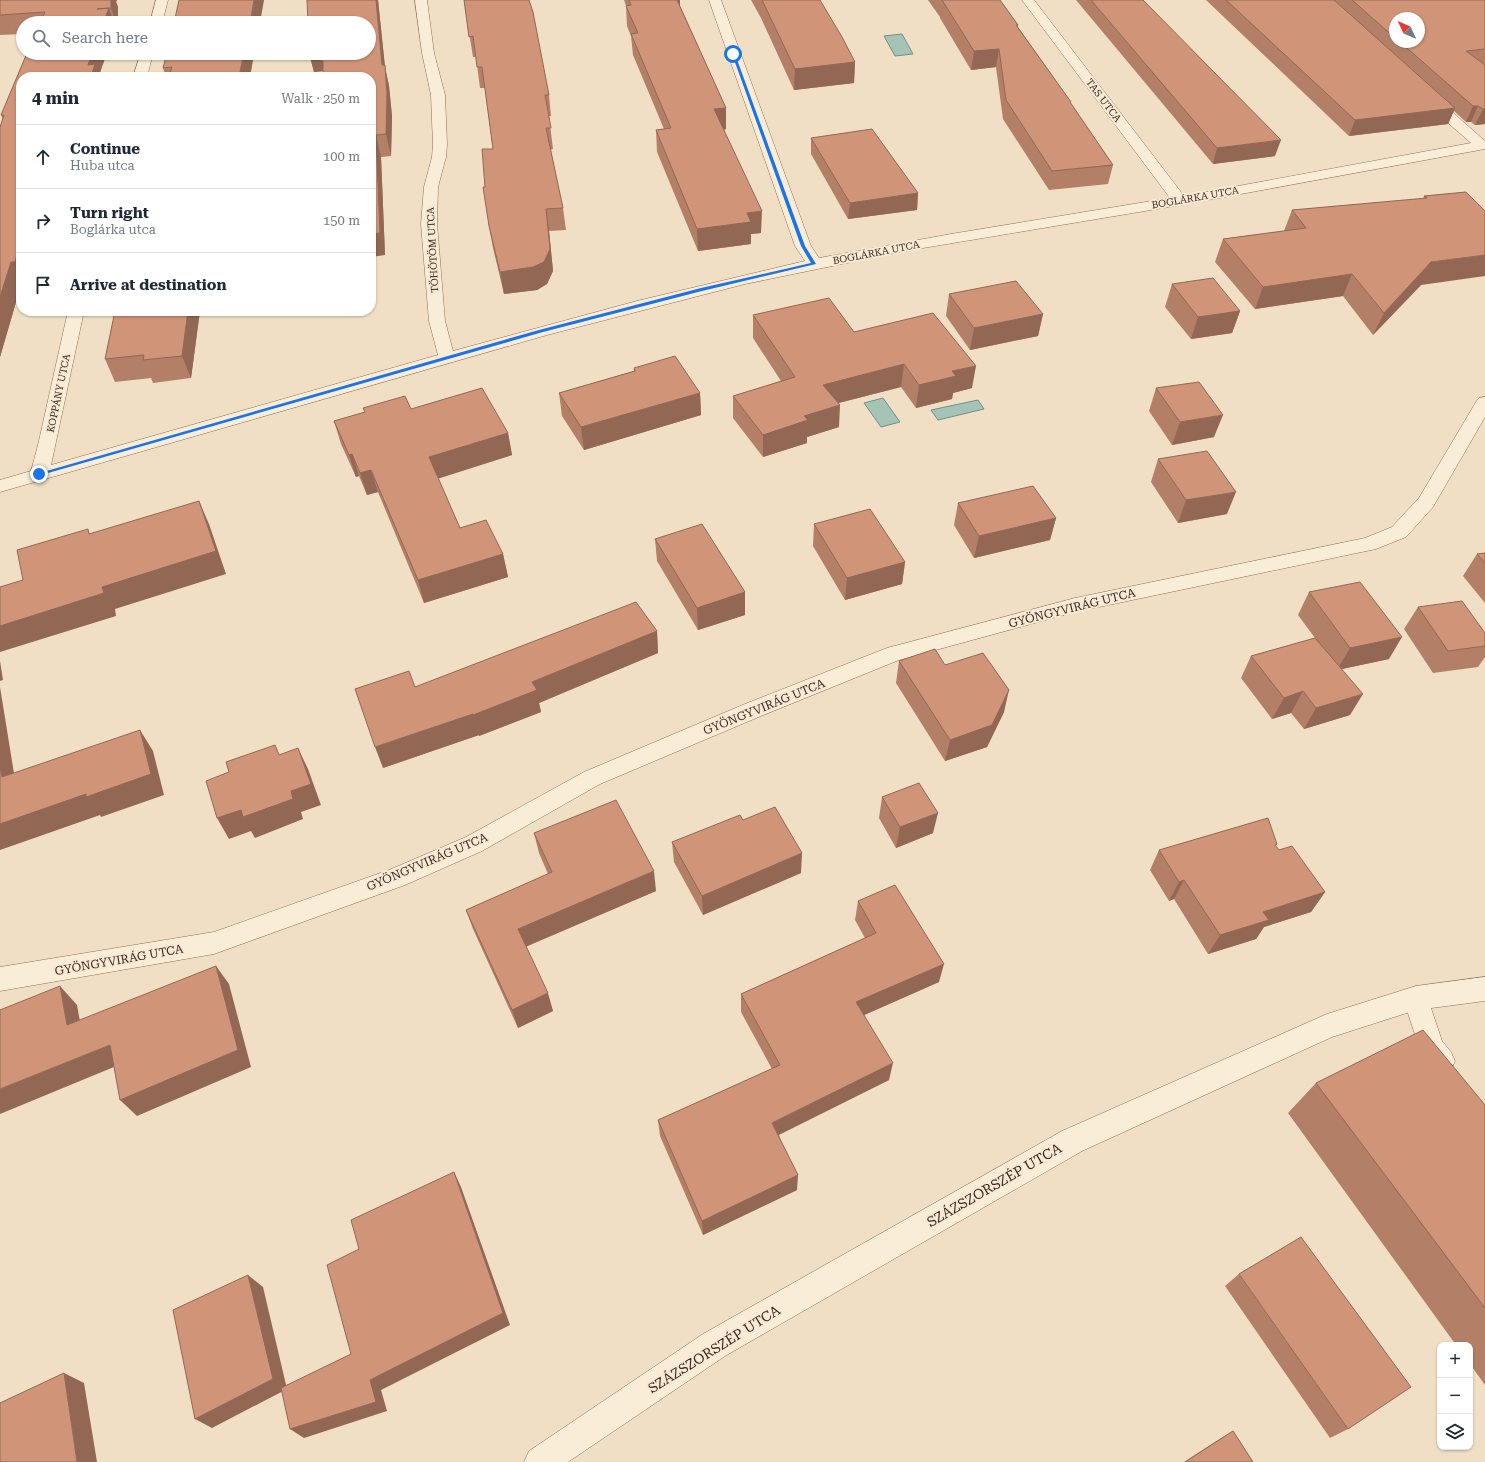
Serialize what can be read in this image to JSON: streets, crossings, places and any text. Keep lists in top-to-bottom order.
{
  "streets": {
    "street": [
      "TAS UTCA",
      "BOGLÁRKA UTCA",
      "TÖHÖTÖM UTCA",
      "KOPPÁNY UTCA",
      "GYÖNGYVIRÁG UTCA",
      "SZÁZSZORSZÉP UTCA"
    ]
  },
  "crossings": [
    ["TAS UTCA", "BOGLÁRKA UTCA"],
    ["BOGLÁRKA UTCA", "TÖHÖTÖM UTCA"],
    ["BOGLÁRKA UTCA", "KOPPÁNY UTCA"]
  ],
  "north": "top left",
  "page": {
    "search": "Search here",
    "heading": ["4 min", "Walk · 250 m"],
    "list": [
      ["Continue", "Huba utca", "100 m"],
      ["Turn right", "Boglárka utca", "150 m"],
      "Arrive at destination"
    ],
    "map_buttons": ["+", "−"]
  }
}
